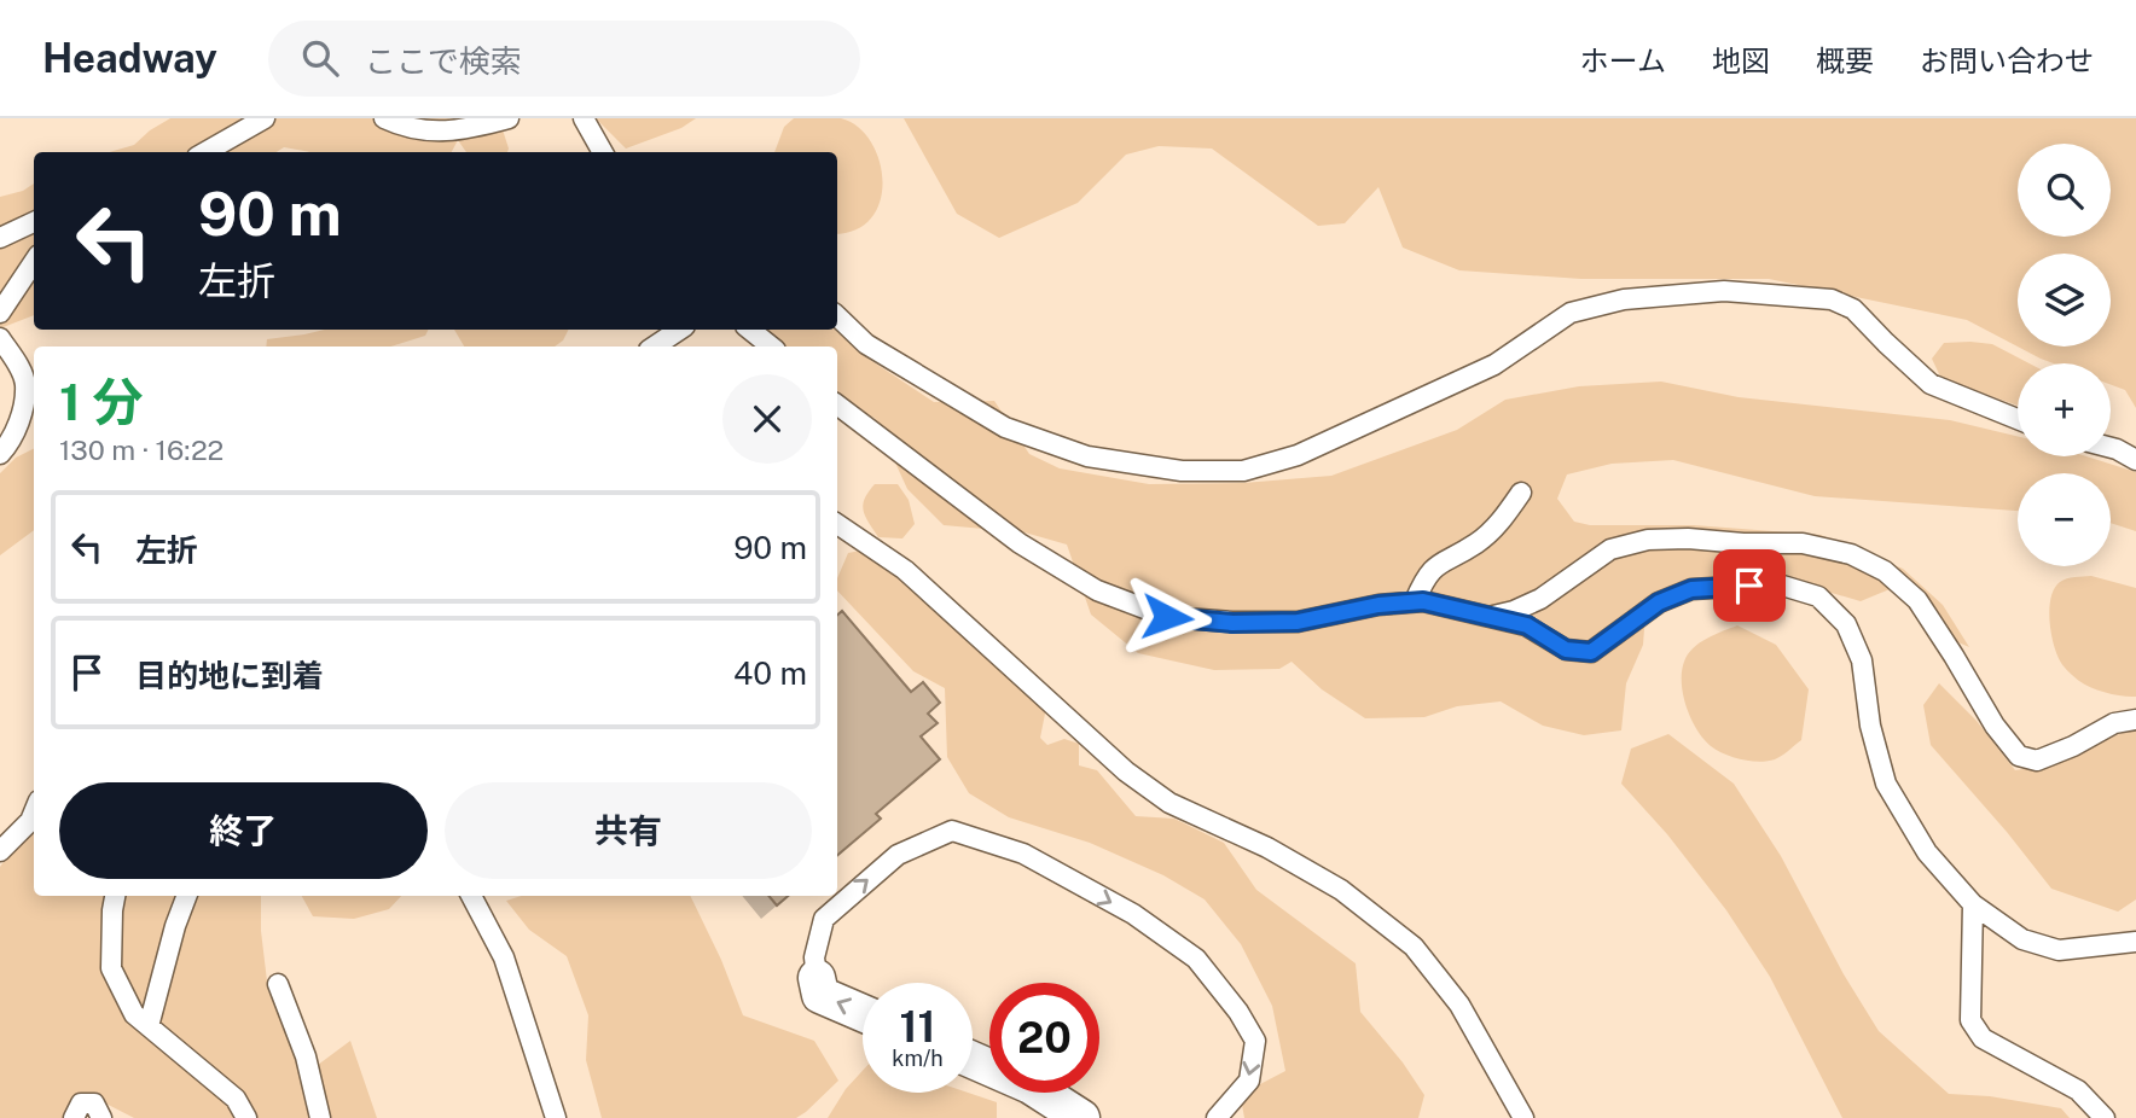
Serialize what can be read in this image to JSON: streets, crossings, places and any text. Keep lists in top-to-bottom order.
{
  "page": {
    "header": "Headway",
    "search": "ここで検索",
    "nav": [
      "ホーム",
      "地図",
      "概要",
      "お問い合わせ"
    ],
    "map_buttons": ["+", "−"],
    "turn": ["90 m", "左折"],
    "heading": ["1 分", "130 m · 16:22"],
    "list": [
      {
        "name": "左折",
        "value": "90 m"
      },
      {
        "name": "目的地に到着",
        "value": "40 m"
      }
    ],
    "buttons": ["終了", "共有"],
    "speed": "11 km/h",
    "limit": "20"
  }
}
